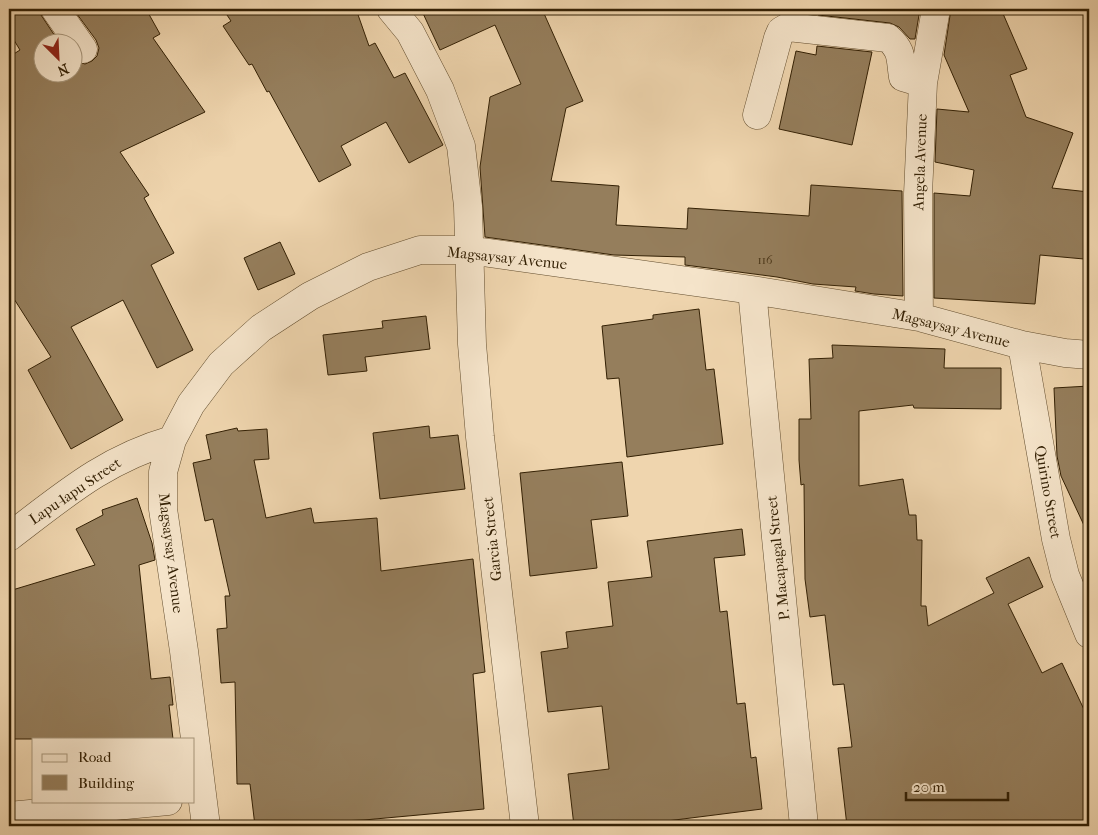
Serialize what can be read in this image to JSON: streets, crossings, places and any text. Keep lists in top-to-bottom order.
{
  "streets": {
    "street": [
      "Angela Avenue",
      "Magsaysay Avenue",
      "Lapu-lapu Street",
      "Quirino Street",
      "Garcia Street",
      "P. Macapagal Street"
    ]
  },
  "crossings": [
    ["Angela Avenue", "Magsaysay Avenue"],
    ["Magsaysay Avenue", "Lapu-lapu Street"],
    ["Magsaysay Avenue", "Quirino Street"],
    ["Magsaysay Avenue", "Garcia Street"],
    ["Magsaysay Avenue", "P. Macapagal Street"]
  ],
  "house_numbers": ["116"],
  "legend": ["Road", "Building"],
  "scale_bar": "20 m",
  "north": "bottom right"
}
